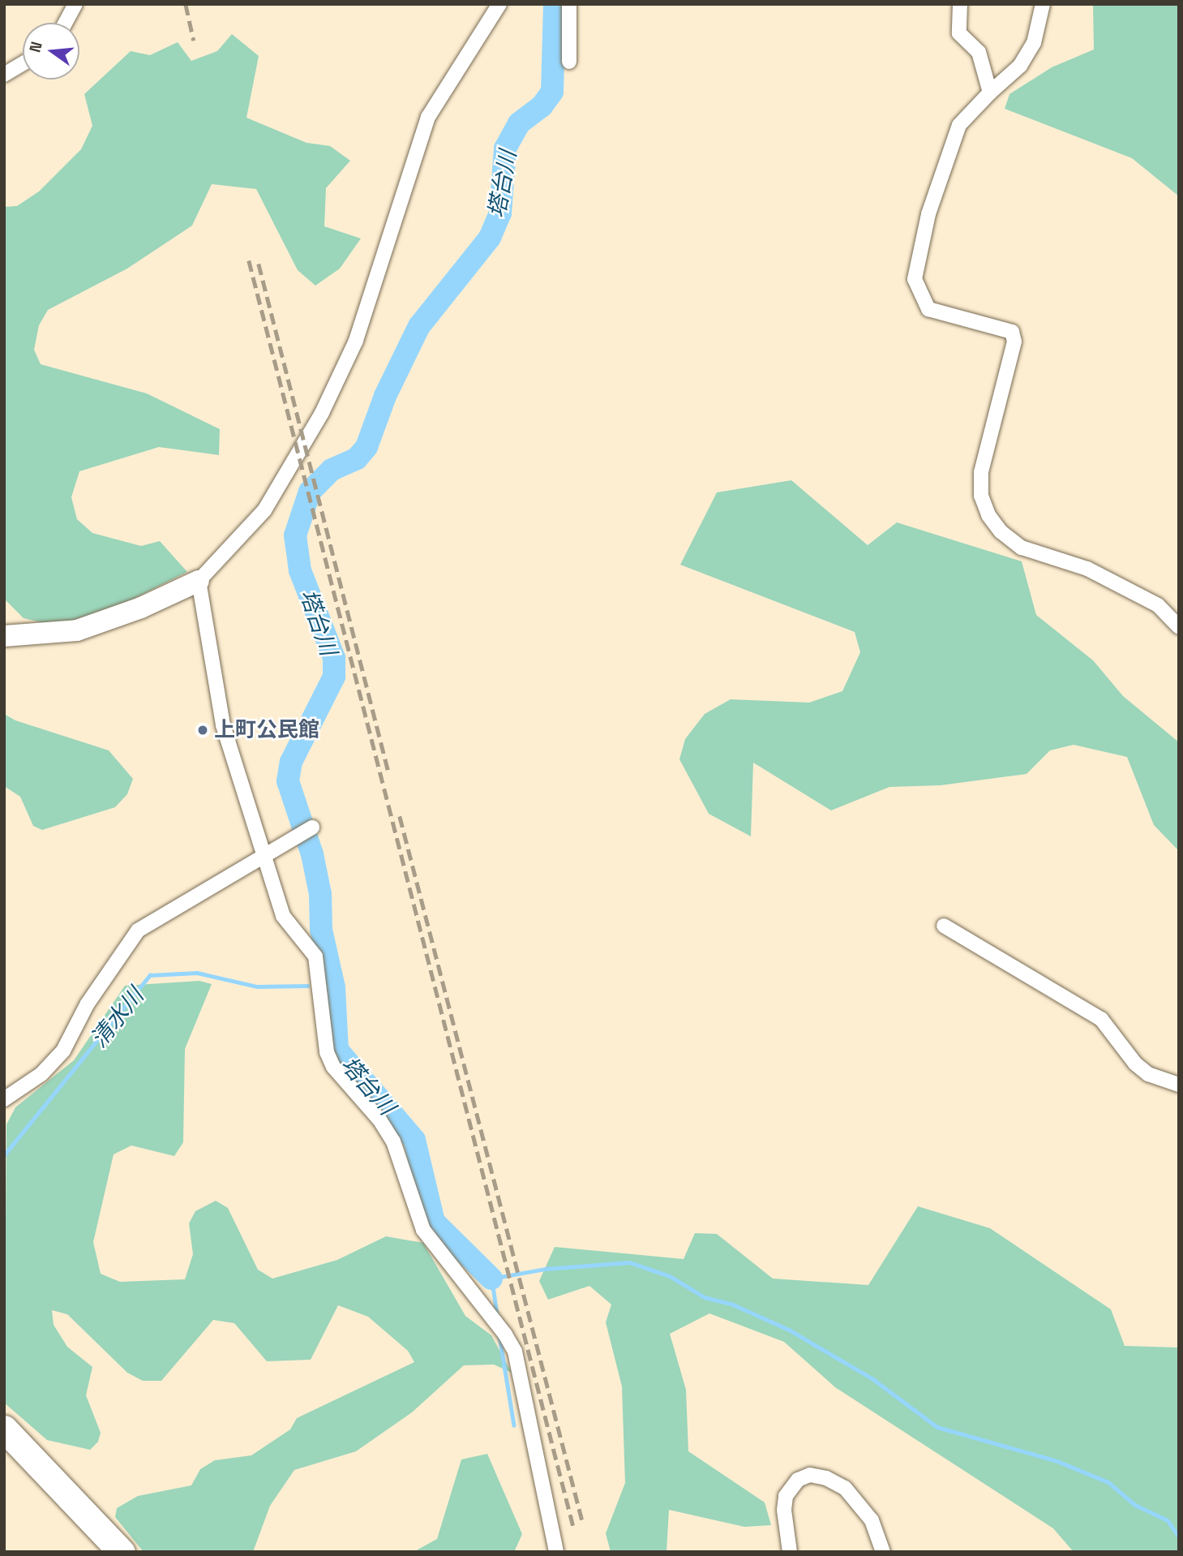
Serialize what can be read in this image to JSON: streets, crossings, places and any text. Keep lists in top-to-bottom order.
{
  "water": ["塔台川", "清水川"],
  "places": ["上町公民館"],
  "north": "left"
}
